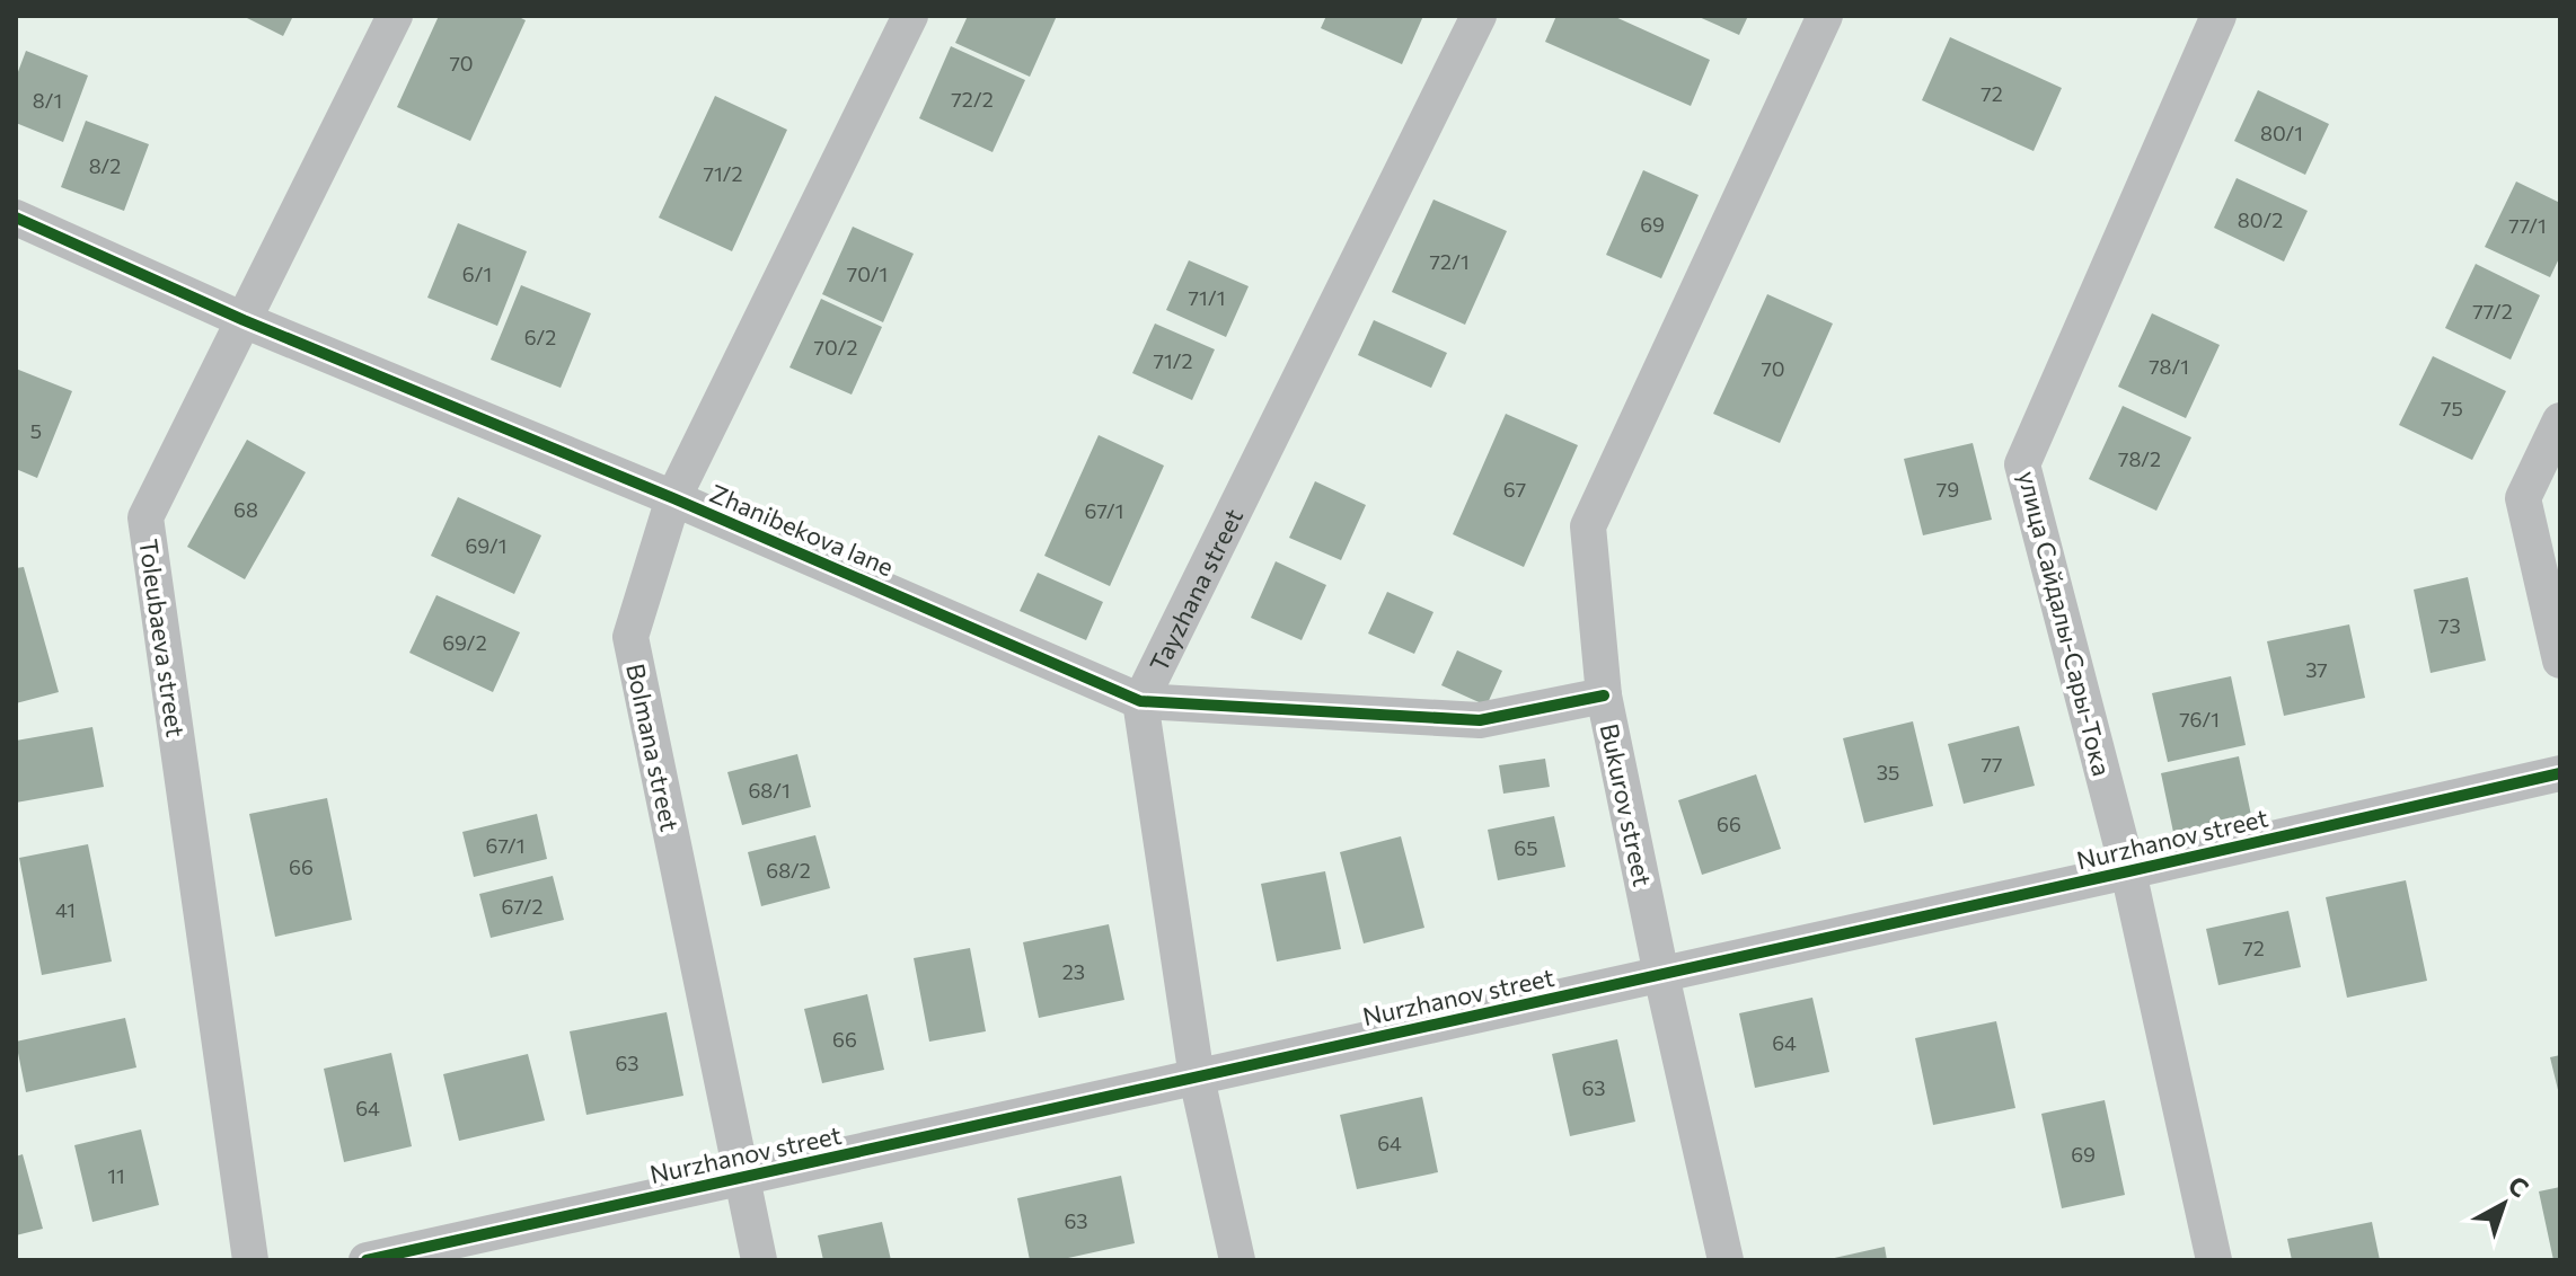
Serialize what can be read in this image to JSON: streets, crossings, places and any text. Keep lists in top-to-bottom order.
{
  "streets": {
    "street": [
      "Zhanibekova lane",
      "Tayzhana street",
      "улица Сайдалы-Сары-Тока",
      "Toleubaeva street",
      "Bolmana street",
      "Bukurov street",
      "Nurzhanov street"
    ]
  },
  "crossings": [
    ["Zhanibekova lane", "Tayzhana street"],
    ["Zhanibekova lane", "Toleubaeva street"],
    ["Zhanibekova lane", "Bolmana street"],
    ["Zhanibekova lane", "Bukurov street"],
    ["Tayzhana street", "Nurzhanov street"],
    ["улица Сайдалы-Сары-Тока", "Nurzhanov street"],
    ["Bolmana street", "Nurzhanov street"],
    ["Bukurov street", "Nurzhanov street"]
  ],
  "house_numbers": [
    "70",
    "72",
    "72/2",
    "8/1",
    "80/1",
    "8/2",
    "71/2",
    "80/2",
    "69",
    "77/1",
    "72/1",
    "6/1",
    "70/1",
    "71/1",
    "77/2",
    "6/2",
    "70/2",
    "71/2",
    "78/1",
    "70",
    "75",
    "5",
    "78/2",
    "67",
    "79",
    "68",
    "67/1",
    "69/1",
    "73",
    "69/2",
    "37",
    "76/1",
    "77",
    "35",
    "68/1",
    "66",
    "67/1",
    "65",
    "66",
    "68/2",
    "67/2",
    "41",
    "72",
    "23",
    "66",
    "64",
    "63",
    "63",
    "64",
    "64",
    "69",
    "11",
    "63"
  ],
  "north": "top right"
}
